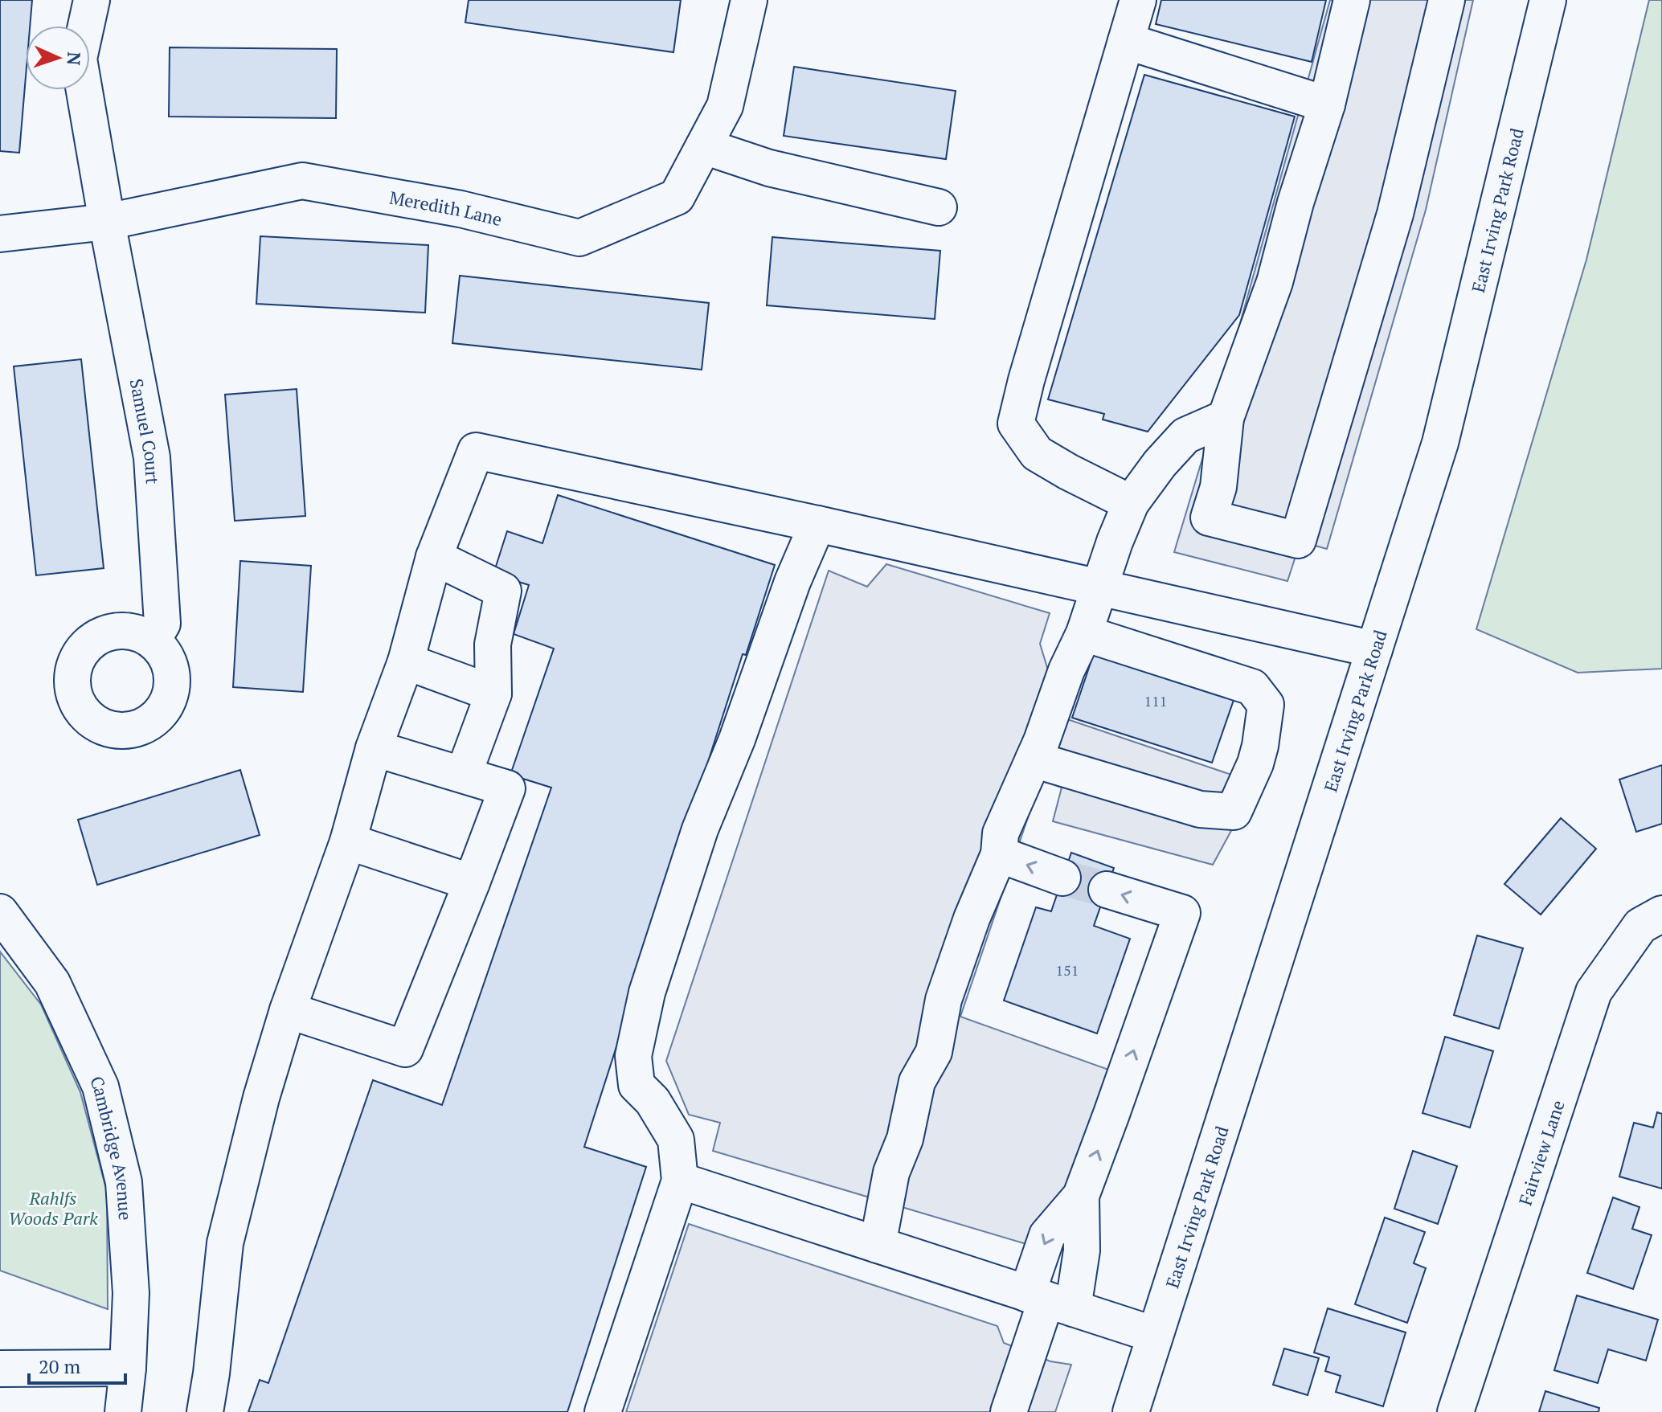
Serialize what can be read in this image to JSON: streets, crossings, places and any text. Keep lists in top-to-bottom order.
{
  "streets": {
    "street": [
      "Meredith Lane",
      "East Irving Park Road",
      "Samuel Court",
      "Cambridge Avenue",
      "Fairview Lane"
    ]
  },
  "crossings": [
    ["Meredith Lane", "Samuel Court"]
  ],
  "parks": ["Rahlfs Woods Park"],
  "house_numbers": ["111", "151"],
  "scale_bar": "20 m",
  "north": "right"
}
